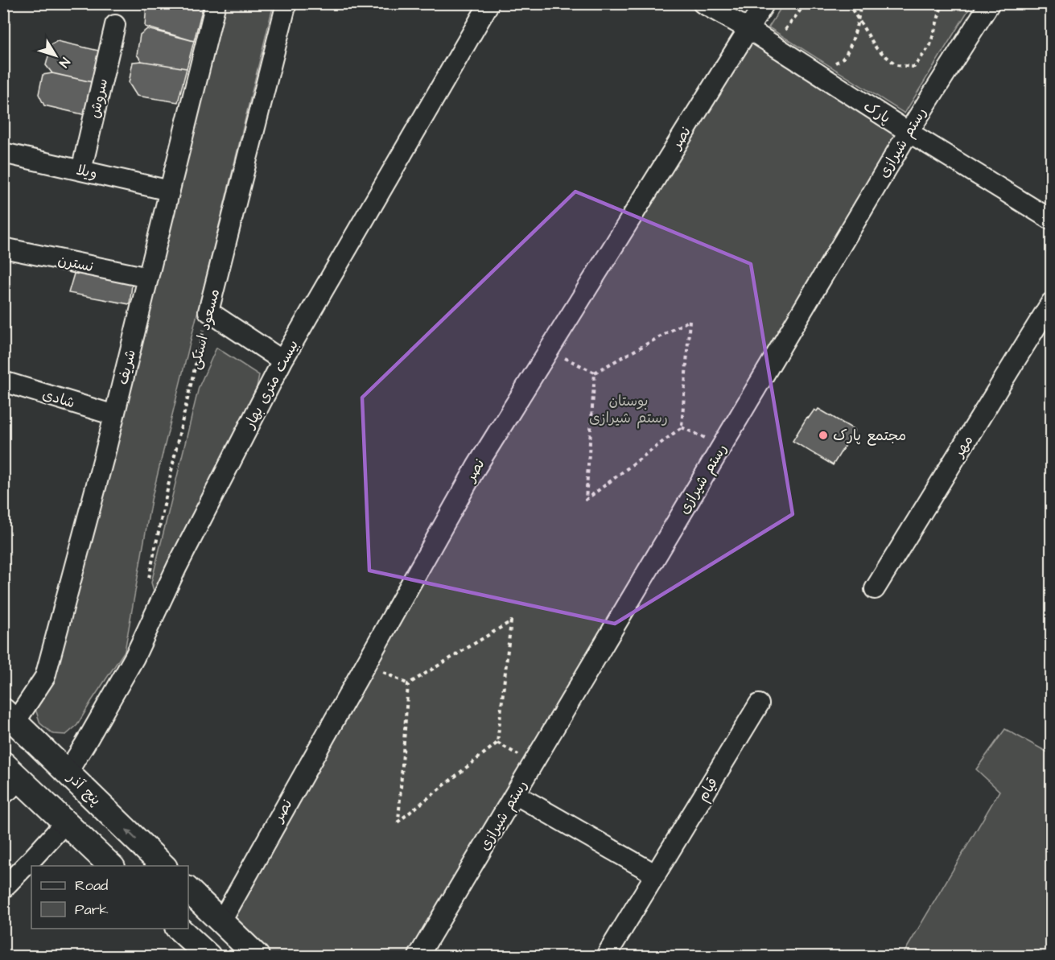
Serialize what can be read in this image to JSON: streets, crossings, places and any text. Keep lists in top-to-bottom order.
{
  "streets": {
    "main road": ["پنج آذر"],
    "street": [
      "سروش",
      "پارک",
      "نصر",
      "رستم شیرازی",
      "ویلا",
      "نسترن",
      "مسعود استکی",
      "شریف",
      "بیست متری بهار",
      "شادی",
      "مهر",
      "قیام"
    ]
  },
  "crossings": [
    ["سروش", "ویلا"],
    ["پارک", "نصر"],
    ["پارک", "رستم شیرازی"],
    ["ویلا", "شریف"],
    ["نسترن", "شریف"],
    ["شریف", "شادی"],
    ["شریف", "پنج آذر"],
    ["بیست متری بهار", "پنج آذر"]
  ],
  "parks": ["بوستان رستم شیرازی"],
  "places": ["مجتمع پارک"],
  "legend": ["Road", "Park"],
  "north": "bottom right"
}
